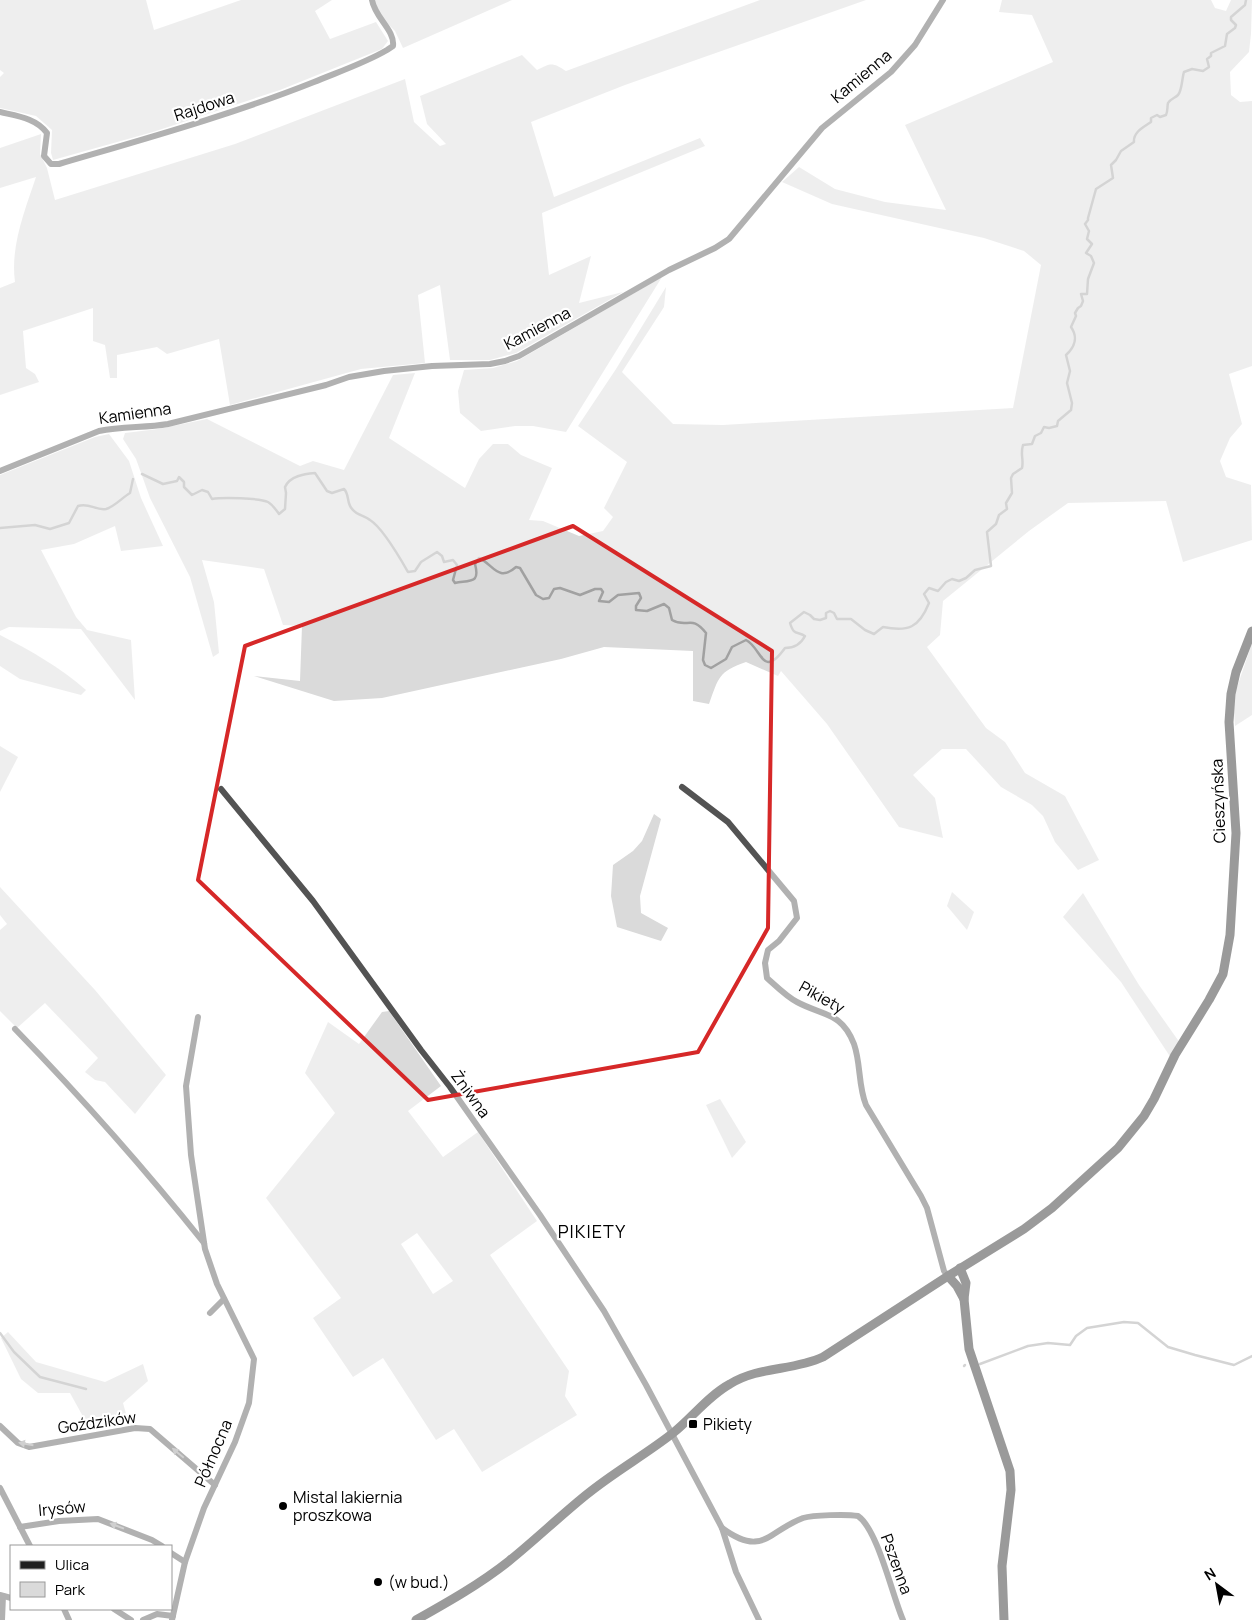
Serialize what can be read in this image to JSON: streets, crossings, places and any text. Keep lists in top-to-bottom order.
{
  "streets": {
    "street": [
      "Kamienna",
      "Rajdowa",
      "Cieszyńska",
      "Pikiety",
      "Żniwna",
      "Goździków",
      "Północna",
      "Irysów",
      "Pszenna"
    ]
  },
  "crossings": [
    ["Goździków", "Północna"]
  ],
  "one_way": ["Goździków", "Irysów"],
  "districts": ["PIKIETY"],
  "places": {
    "transit": ["Pikiety"],
    "other": ["Mistal lakiernia proszkowa", "(w bud.)"]
  },
  "legend": ["Ulica", "Park"],
  "north": "top left"
}
